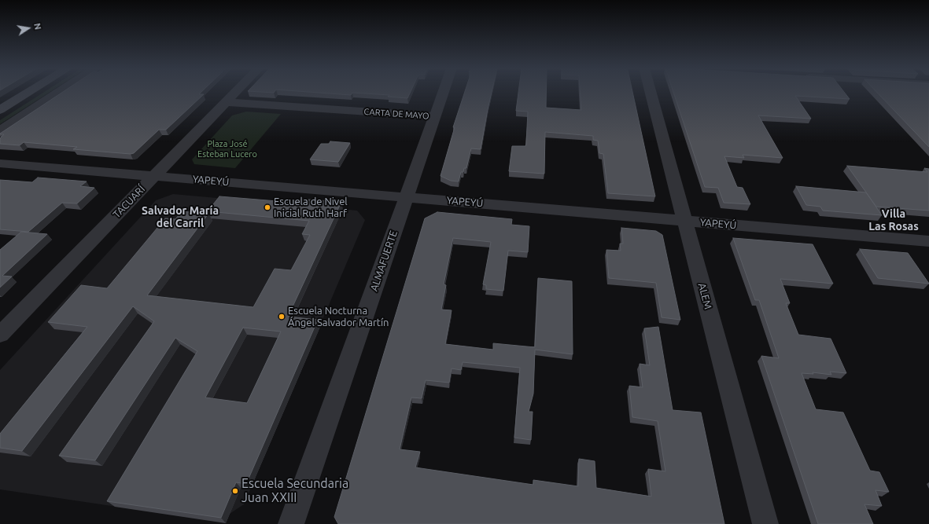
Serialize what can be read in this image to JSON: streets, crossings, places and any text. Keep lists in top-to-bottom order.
{
  "streets": {
    "street": [
      "CARTA DE MAYO",
      "YAPEYÚ",
      "TACUARÍ",
      "ALMAFUERTE",
      "ALEM"
    ]
  },
  "crossings": [
    ["CARTA DE MAYO", "TACUARÍ"],
    ["CARTA DE MAYO", "ALMAFUERTE"],
    ["YAPEYÚ", "TACUARÍ"],
    ["YAPEYÚ", "ALMAFUERTE"],
    ["YAPEYÚ", "ALEM"]
  ],
  "districts": ["Salvador María del Carril", "Villa Las Rosas"],
  "parks": ["Plaza José Esteban Lucero"],
  "places": ["Escuela de Nivel Inicial Ruth Harf", "Escuela Nocturna Ángel Salvador Martín", "Escuela Secundaria Juan XXIII"],
  "north": "right"
}
